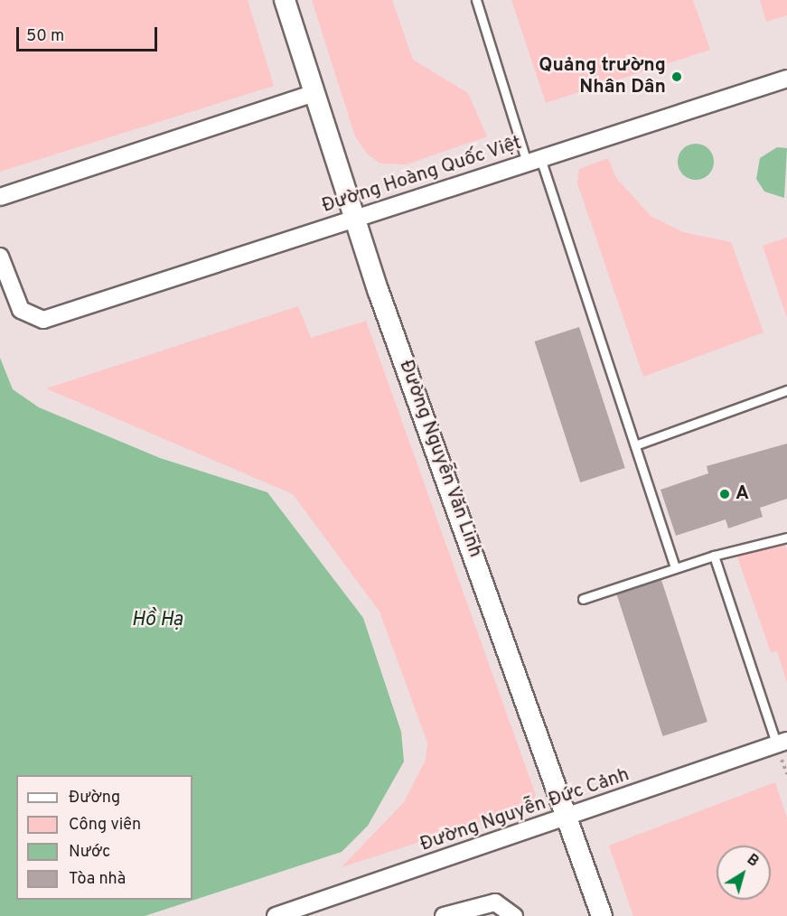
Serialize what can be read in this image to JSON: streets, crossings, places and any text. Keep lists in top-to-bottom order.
{
  "streets": {
    "street": ["Đường Hoàng Quốc Việt", "Đường Nguyễn Văn Linh", "Đường Nguyễn Đức Cảnh"]
  },
  "crossings": [
    ["Đường Hoàng Quốc Việt", "Đường Nguyễn Văn Linh"],
    ["Đường Nguyễn Văn Linh", "Đường Nguyễn Đức Cảnh"]
  ],
  "water": ["Hồ Hạ"],
  "places": ["Quảng trường Nhân Dân", "A"],
  "legend": [
    "Đường",
    "Công viên",
    "Nước",
    "Tòa nhà"
  ],
  "scale_bar": "50 m",
  "north": "top right"
}
